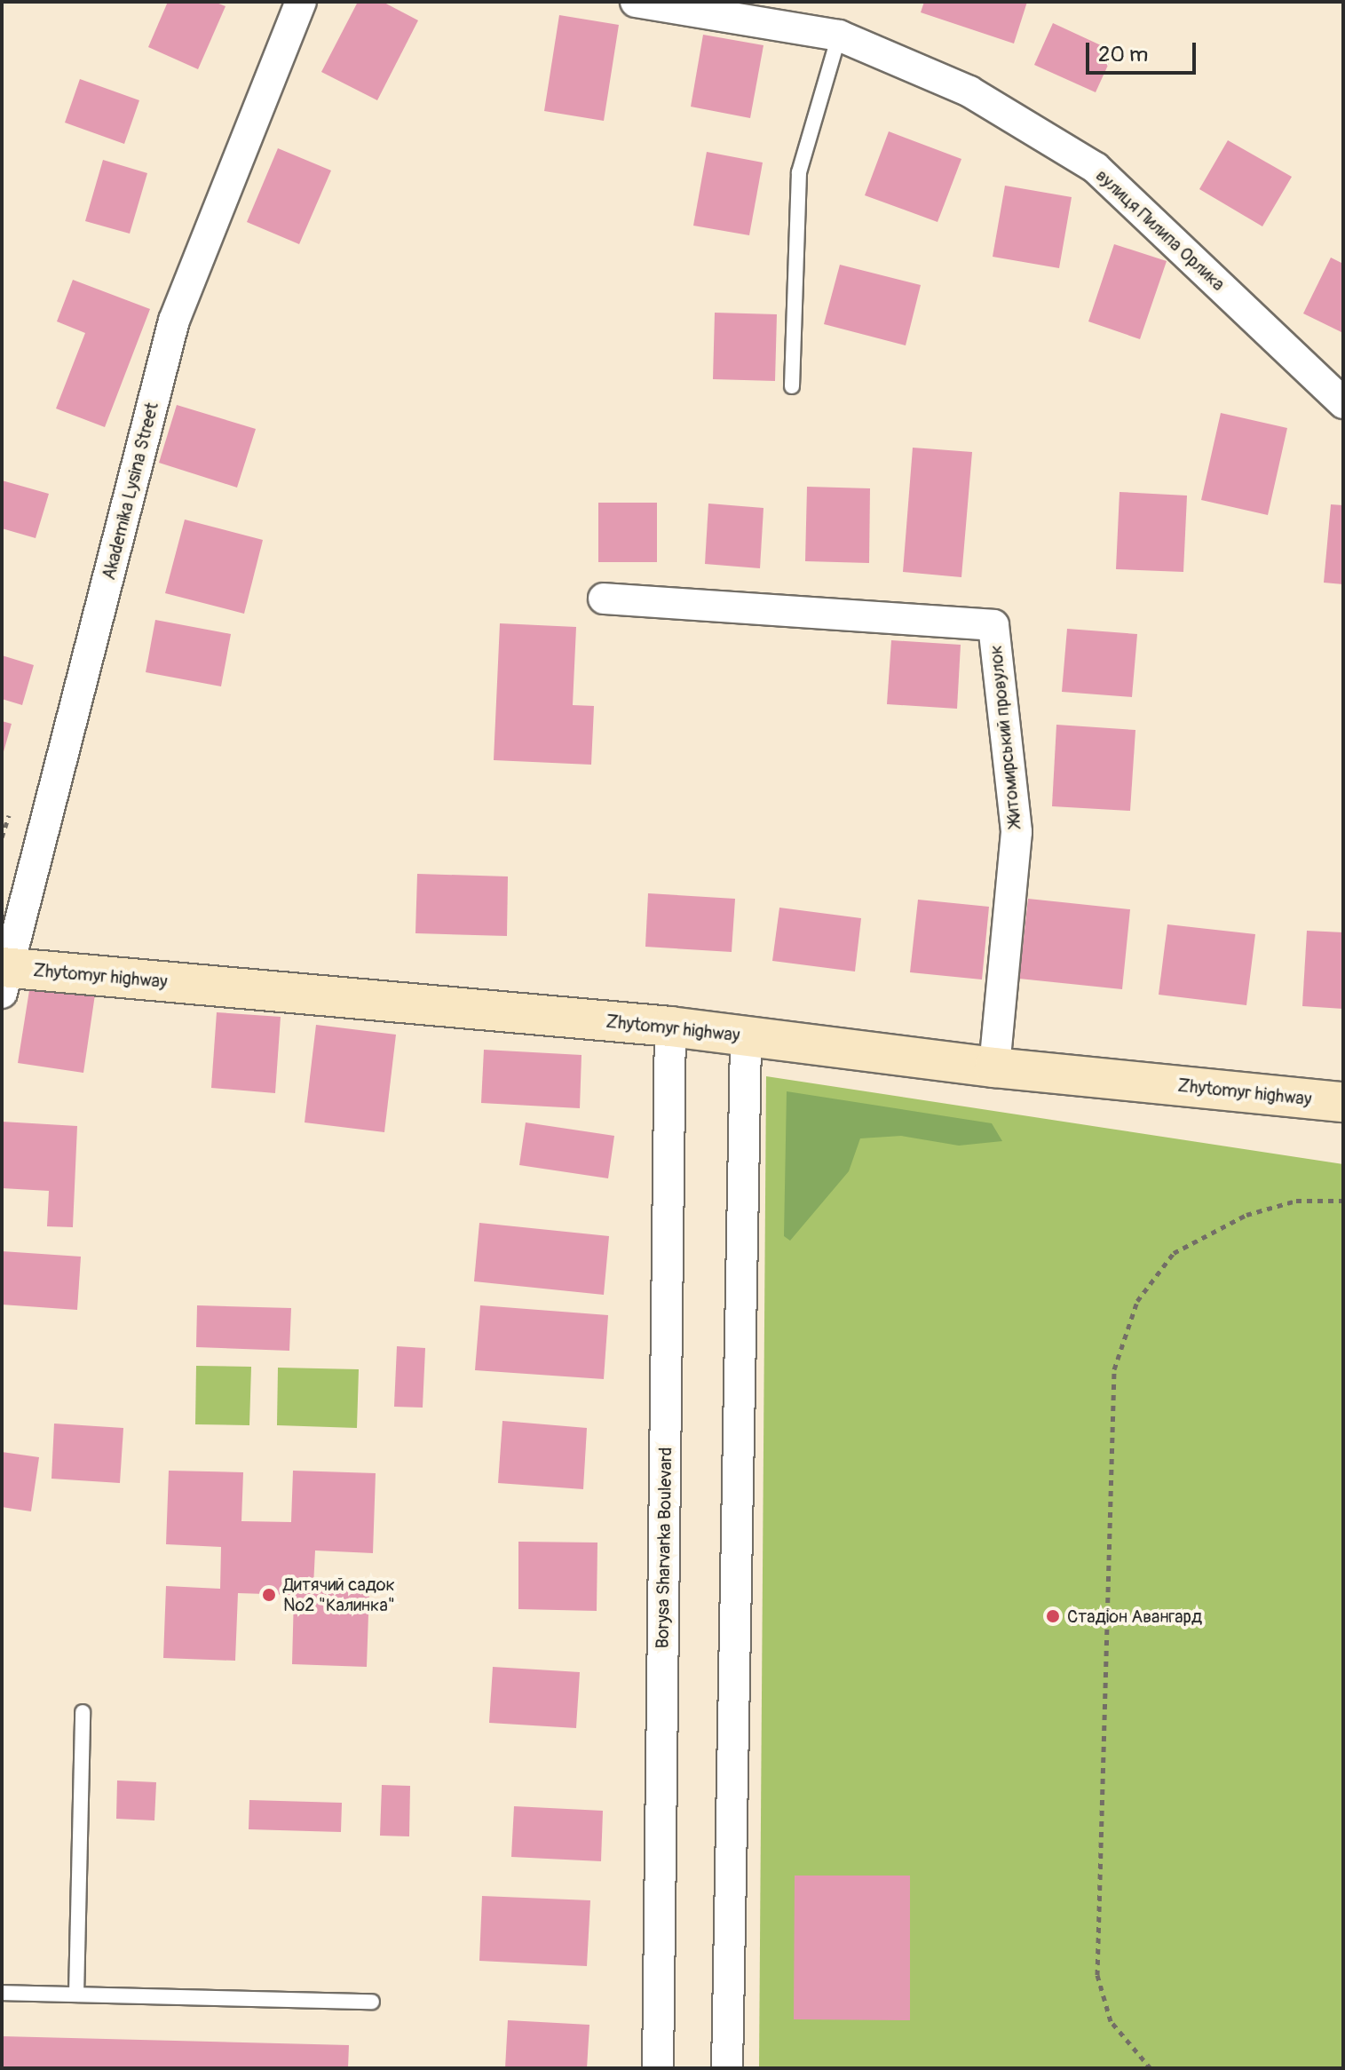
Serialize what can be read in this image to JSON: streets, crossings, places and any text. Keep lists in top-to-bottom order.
{
  "streets": {
    "main road": ["Zhytomyr highway"],
    "street": [
      "вулиця Пилипа Орлика",
      "Akademika Lysina Street",
      "Житомирський провулок",
      "Borysa Sharvarka Boulevard"
    ]
  },
  "crossings": [
    ["Akademika Lysina Street", "Zhytomyr highway"],
    ["Житомирський провулок", "Zhytomyr highway"],
    ["Zhytomyr highway", "Borysa Sharvarka Boulevard"]
  ],
  "places": ["Дитячий садок №2 \"Калинка\"", "Стадіон Авангард"],
  "scale_bar": "20 m"
}
